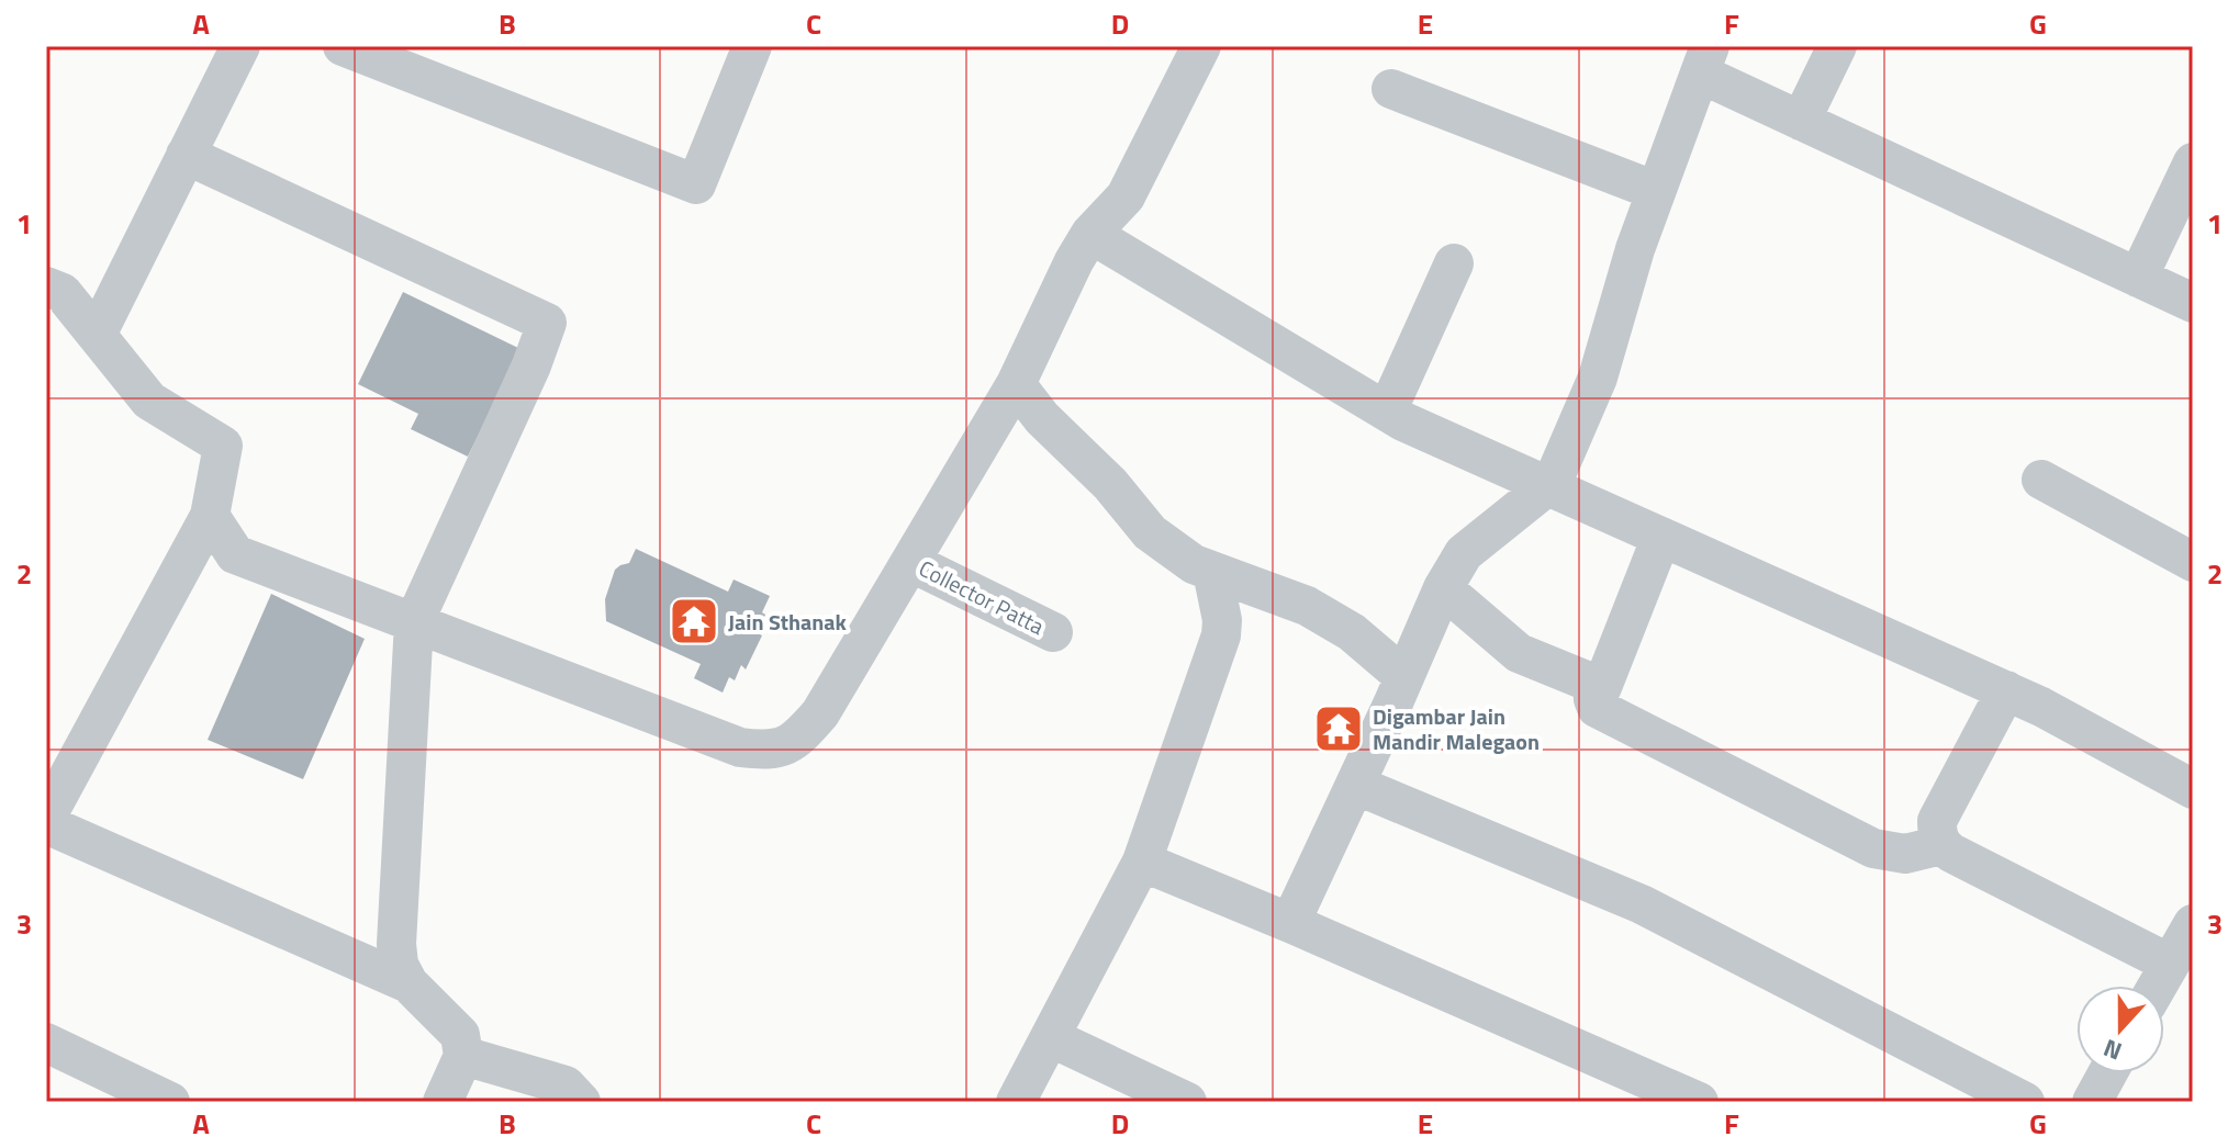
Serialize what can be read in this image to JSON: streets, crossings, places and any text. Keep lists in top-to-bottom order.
{
  "streets": {
    "street": ["Collector Patta"]
  },
  "places": {
    "temple": ["Jain Sthanak", "Digambar Jain Mandir Malegaon"]
  },
  "north": "bottom",
  "grid": {
    "columns": [
      "A",
      "B",
      "C",
      "D",
      "E",
      "F",
      "G"
    ],
    "rows": ["1", "2", "3"]
  }
}
